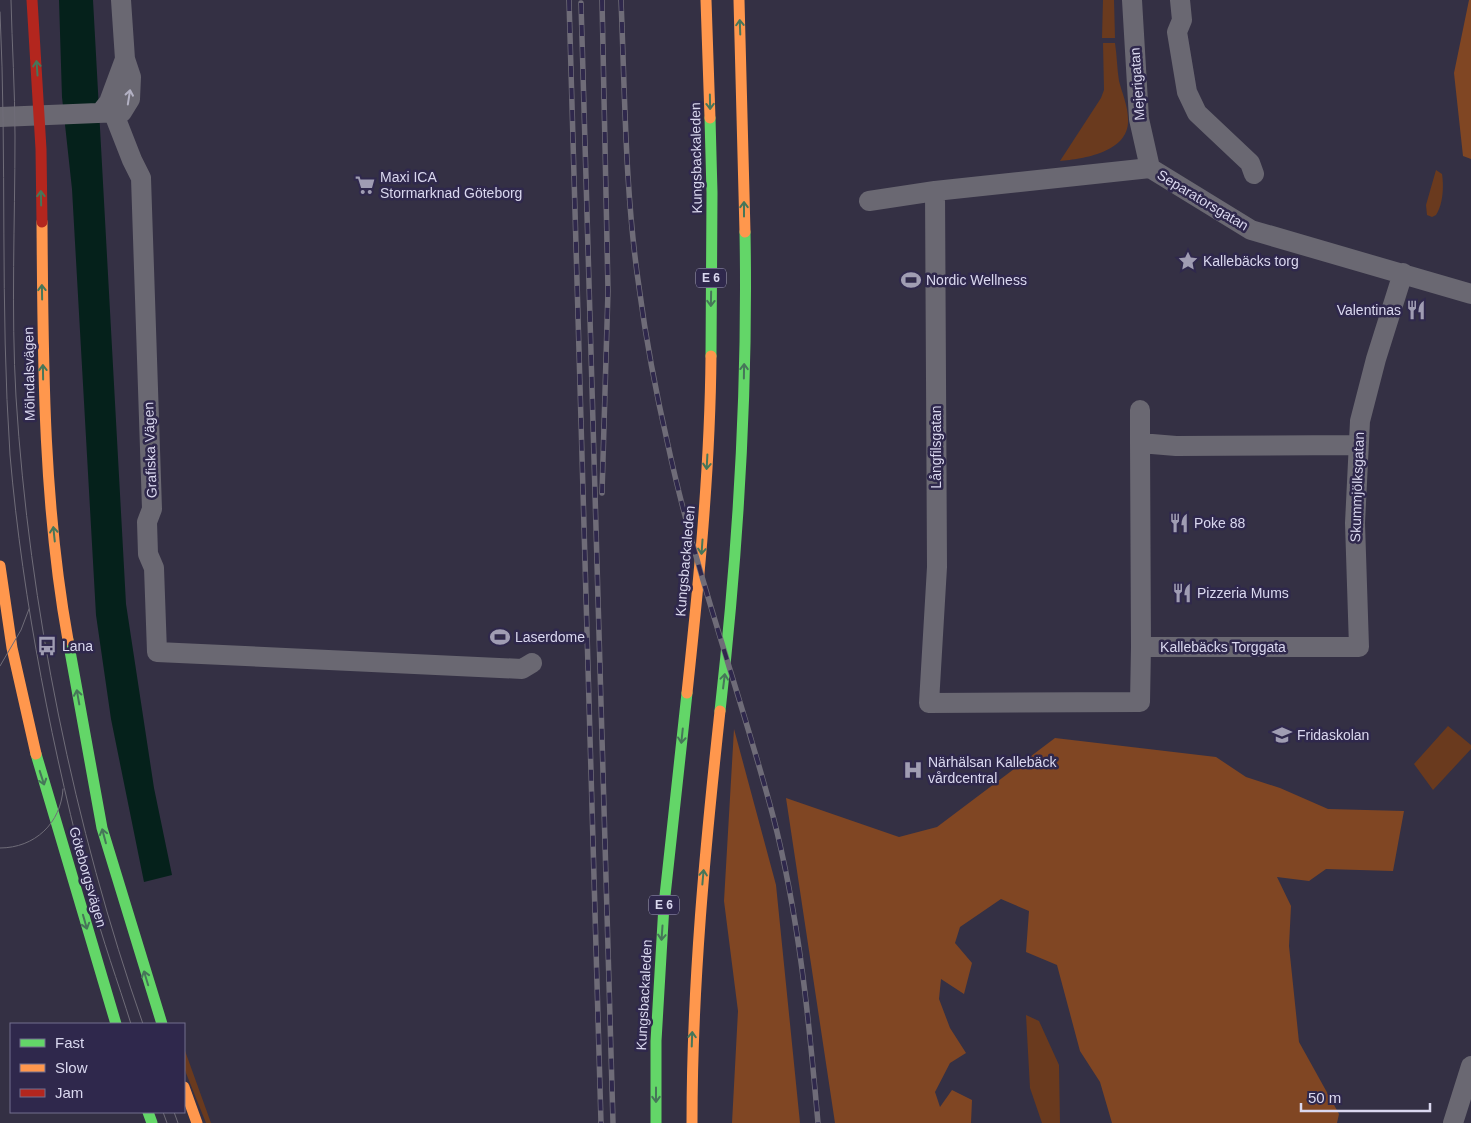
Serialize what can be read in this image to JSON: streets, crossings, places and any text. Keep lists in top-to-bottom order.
{
  "streets": {
    "main road": [
      "Kungsbackaleden",
      "E 6",
      "Mölndalsvägen",
      "Göteborgsvägen"
    ],
    "street": [
      "Mejerigatan",
      "Separatorsgatan",
      "Långfilsgatan",
      "Grafiska Vägen",
      "Skummjölksgatan",
      "Kallebäcks Torggata"
    ]
  },
  "crossings": [
    ["Mejerigatan", "Separatorsgatan"],
    ["Separatorsgatan", "Långfilsgatan"],
    ["Separatorsgatan", "Skummjölksgatan"],
    ["Mölndalsvägen", "Göteborgsvägen"],
    ["Långfilsgatan", "Kallebäcks Torggata"],
    ["Skummjölksgatan", "Kallebäcks Torggata"]
  ],
  "one_way": ["Mölndalsvägen"],
  "places": {
    "supermarket": ["Maxi ICA Stormarknad Göteborg"],
    "place": ["Kallebäcks torg"],
    "sports": ["Nordic Wellness", "Laserdome"],
    "restaurant": ["Valentinas", "Poke 88", "Pizzeria Mums"],
    "bus stop": ["Lana"],
    "school or university": ["Fridaskolan"],
    "hospital": ["Närhälsan Kallebäck vårdcentral"]
  },
  "legend": ["Fast", "Slow", "Jam"],
  "scale_bar": "50 m"
}
